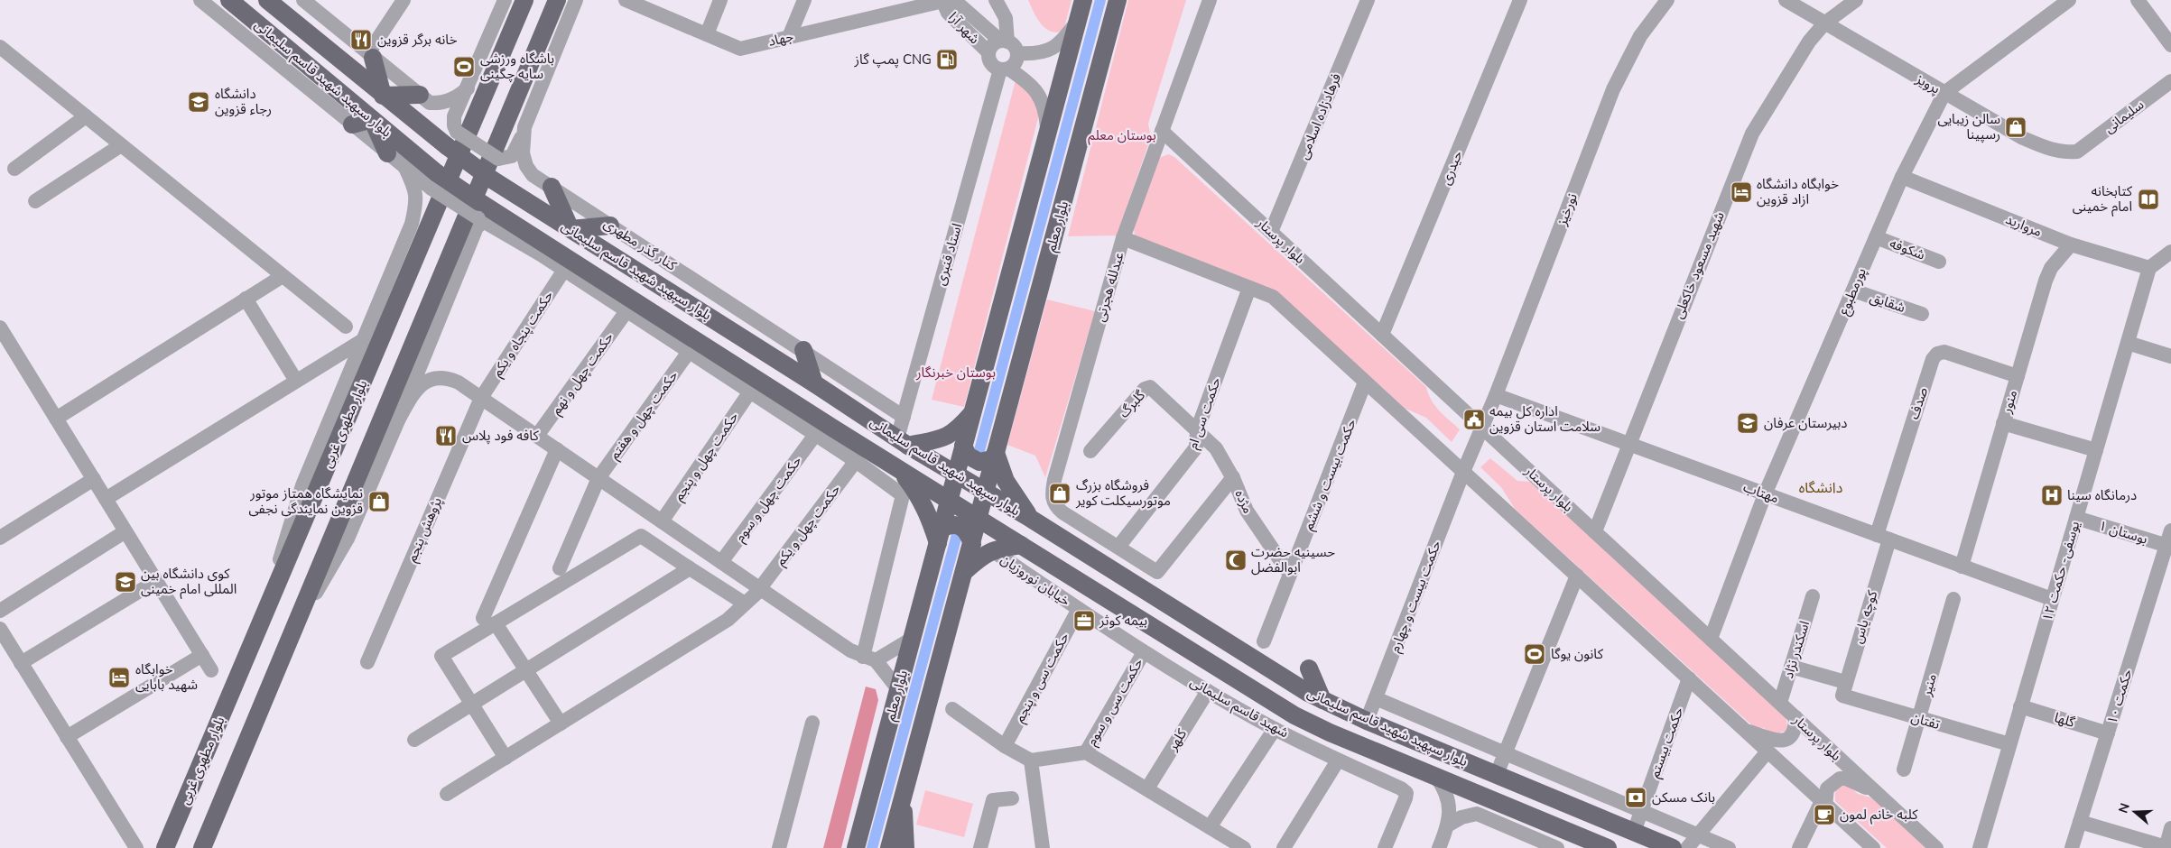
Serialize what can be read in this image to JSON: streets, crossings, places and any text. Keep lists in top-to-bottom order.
{
  "streets": {
    "main road": ["بلوار سپهبد شهید قاسم سلیمانی", "بلوار معلم", "بلوار مطهری غربی"],
    "street": [
      "شهر آرا",
      "جهاد",
      "پرویز",
      "فرهادزاده اسلامی",
      "سلیمانی",
      "حیدری",
      "نورخیز",
      "مروارید",
      "بلوار پرستار",
      "کنار گذر مطهری",
      "شکوفه",
      "استاد قنبری",
      "شهید مسعود خاکعلی",
      "عبدلله هجرتی",
      "پورمطبوع",
      "شقایق",
      "حکمت پنجاه و یکم",
      "حکمت چهل و نهم",
      "منور",
      "صدف",
      "گلبرگ",
      "حکمت سی ام",
      "حکمت چهل و هفتم",
      "حکمت چهل و پنجم",
      "حکمت بیست و ششم",
      "مهتاب",
      "حکمت چهل و سوم",
      "مژده",
      "حکمت چهل و یکم",
      "پژوهش پنجم",
      "بوستان ۱",
      "یوسفی- حکمت ۱۲",
      "خیابان نوروزیان",
      "حکمت بیست و چهارم",
      "کوچه یاس",
      "اسکندر نژاد",
      "حکمت سی و پنجم",
      "منیر",
      "حکمت ۱۰",
      "حکمت سی و سوم",
      "شهید قاسم سلیمانی",
      "گلها",
      "تفتان",
      "کلهر",
      "حکمت بیستم"
    ]
  },
  "crossings": [
    ["شهر آرا", "جهاد"],
    ["شهر آرا", "استاد قنبری"],
    ["بلوار سپهبد شهید قاسم سلیمانی", "بلوار معلم"],
    ["بلوار سپهبد شهید قاسم سلیمانی", "استاد قنبری"],
    ["بلوار سپهبد شهید قاسم سلیمانی", "حکمت پنجاه و یکم"],
    ["بلوار سپهبد شهید قاسم سلیمانی", "حکمت بیست و چهارم"],
    ["بلوار سپهبد شهید قاسم سلیمانی", "حکمت بیستم"],
    ["پرویز", "سلیمانی"],
    ["پرویز", "شهید مسعود خاکعلی"],
    ["پرویز", "پورمطبوع"],
    ["فرهادزاده اسلامی", "بلوار پرستار"],
    ["حیدری", "بلوار پرستار"],
    ["نورخیز", "بلوار پرستار"],
    ["نورخیز", "مهتاب"],
    ["نورخیز", "حکمت بیست و چهارم"],
    ["مروارید", "پورمطبوع"],
    ["مروارید", "منور"],
    ["مروارید", "یوسفی- حکمت ۱۲"],
    ["بلوار پرستار", "شهید مسعود خاکعلی"],
    ["بلوار پرستار", "عبدلله هجرتی"],
    ["بلوار پرستار", "پورمطبوع"],
    ["بلوار پرستار", "حکمت بیست و چهارم"],
    ["بلوار پرستار", "اسکندر نژاد"],
    ["کنار گذر مطهری", "استاد قنبری"],
    ["شکوفه", "پورمطبوع"],
    ["شهید مسعود خاکعلی", "مهتاب"],
    ["عبدلله هجرتی", "حکمت سی ام"],
    ["عبدلله هجرتی", "مژده"],
    ["پورمطبوع", "شقایق"],
    ["پورمطبوع", "مهتاب"],
    ["حکمت پنجاه و یکم", "پژوهش پنجم"],
    ["منور", "صدف"],
    ["منور", "مهتاب"],
    ["صدف", "مهتاب"],
    ["صدف", "کوچه یاس"],
    ["گلبرگ", "حکمت سی ام"],
    ["گلبرگ", "مژده"],
    ["حکمت سی ام", "مژده"],
    ["حکمت بیست و ششم", "مژده"],
    ["مهتاب", "یوسفی- حکمت ۱۲"],
    ["مهتاب", "کوچه یاس"],
    ["بوستان ۱", "یوسفی- حکمت ۱۲"],
    ["بوستان ۱", "حکمت ۱۰"],
    ["یوسفی- حکمت ۱۲", "گلها"],
    ["یوسفی- حکمت ۱۲", "تفتان"],
    ["خیابان نوروزیان", "حکمت سی و پنجم"],
    ["خیابان نوروزیان", "شهید قاسم سلیمانی"],
    ["کوچه یاس", "تفتان"],
    ["اسکندر نژاد", "تفتان"],
    ["حکمت سی و پنجم", "شهید قاسم سلیمانی"],
    ["منیر", "تفتان"],
    ["حکمت ۱۰", "گلها"],
    ["حکمت سی و سوم", "شهید قاسم سلیمانی"],
    ["شهید قاسم سلیمانی", "کلهر"]
  ],
  "districts": ["دانشگاه"],
  "parks": ["بوستان معلم", "بوستان خبرنگار"],
  "places": {
    "restaurant": ["خانه برگر قزوین", "کافه فود پلاس"],
    "fuel station": ["پمپ گاز CNG"],
    "sports": ["باشگاه ورزشى سايه چگينى", "کانون یوگا"],
    "school or university": ["دانشگاه رجاء قزوین", "دبیرستان عرفان", "کوی دانشگاه بین المللی امام خمینی"],
    "shop": ["سالن زیبایی رسپینا", "فروشگاه بزرگ موتورسیکلت کویر", "نمایشگاه همتاز موتور قزوین نمایندگی نجفی"],
    "hotel": ["خوابگاه دانشگاه ازاد قزوین", "خوابگاه شهید بابایی"],
    "library": ["کتابخانه امام خمینی"],
    "public building": ["اداره کل بیمه سلامت استان قزوین"],
    "hospital": ["درمانگاه سینا"],
    "mosque": ["حسینیه حضرت ابوالفضل"],
    "office": ["بیمه کوثر"],
    "bank": ["بانک مسکن"],
    "cafe": ["کلبه خانم لمون"]
  },
  "north": "left"
}
